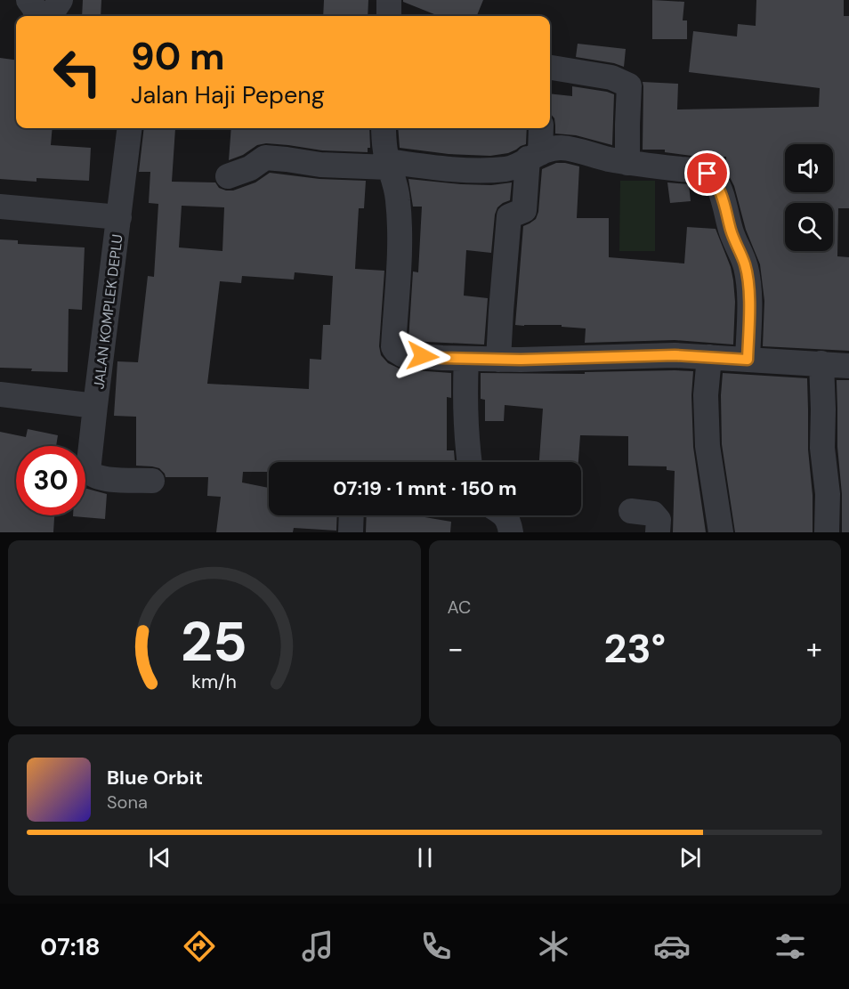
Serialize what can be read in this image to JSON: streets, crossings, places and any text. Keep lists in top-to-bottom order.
{
  "streets": {
    "street": ["JALAN KOMPLEK DEPLU"]
  },
  "page": {
    "turn": ["90 m", "Jalan Haji Pepeng"],
    "limit": "30",
    "trip": "07:19 · 1 mnt · 150 m",
    "tile": "AC",
    "heat": ["−", "23°", "+"],
    "song": ["Blue Orbit", "Sona"],
    "tabs": "07:18",
    "gauge": ["25", "km/h"]
  }
}
